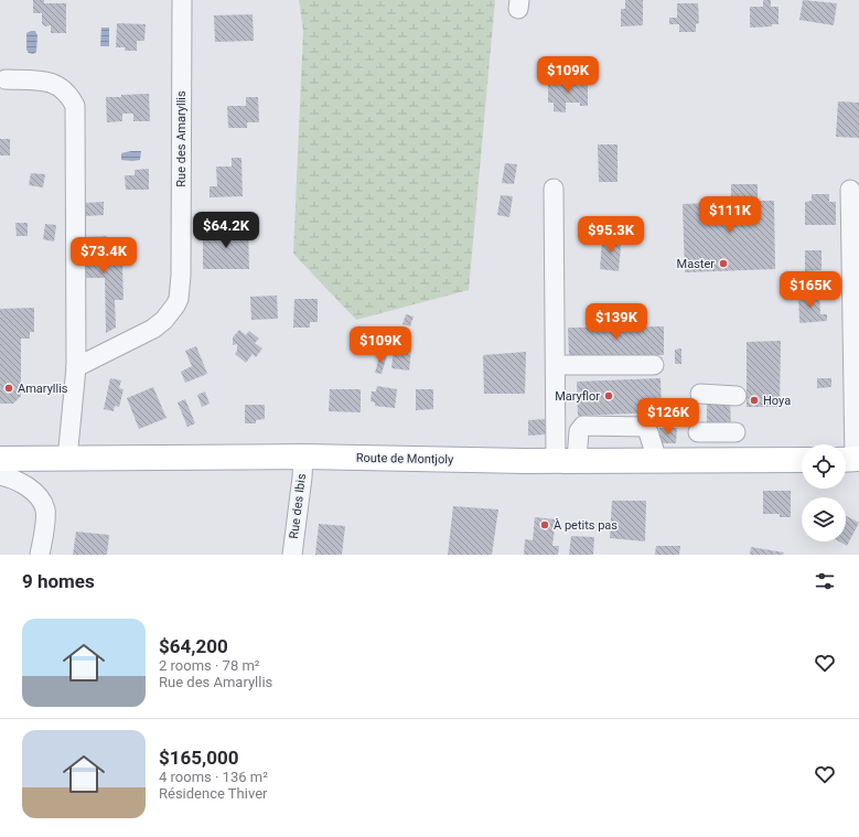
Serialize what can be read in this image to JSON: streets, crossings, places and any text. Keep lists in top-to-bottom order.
{
  "streets": {
    "main road": ["Route de Montjoly"],
    "street": ["Rue des Amaryllis", "Rue des Ibis"]
  },
  "crossings": [
    ["Route de Montjoly", "Rue des Ibis"]
  ],
  "places": [
    "Master",
    "Amaryllis",
    "Maryflor",
    "Hoya",
    "À petits pas"
  ],
  "page": {
    "price": [
      "$109K",
      "$111K",
      "$64.2K",
      "$95.3K",
      "$73.4K",
      "$165K",
      "$139K",
      "$109K",
      "$126K"
    ],
    "heading": "9 homes",
    "list": [
      {
        "name": "$64,200",
        "note": "2 rooms · 78 m² · Rue des Amaryllis"
      },
      {
        "name": "$165,000",
        "note": "4 rooms · 136 m² · Résidence Thiver"
      }
    ]
  }
}
